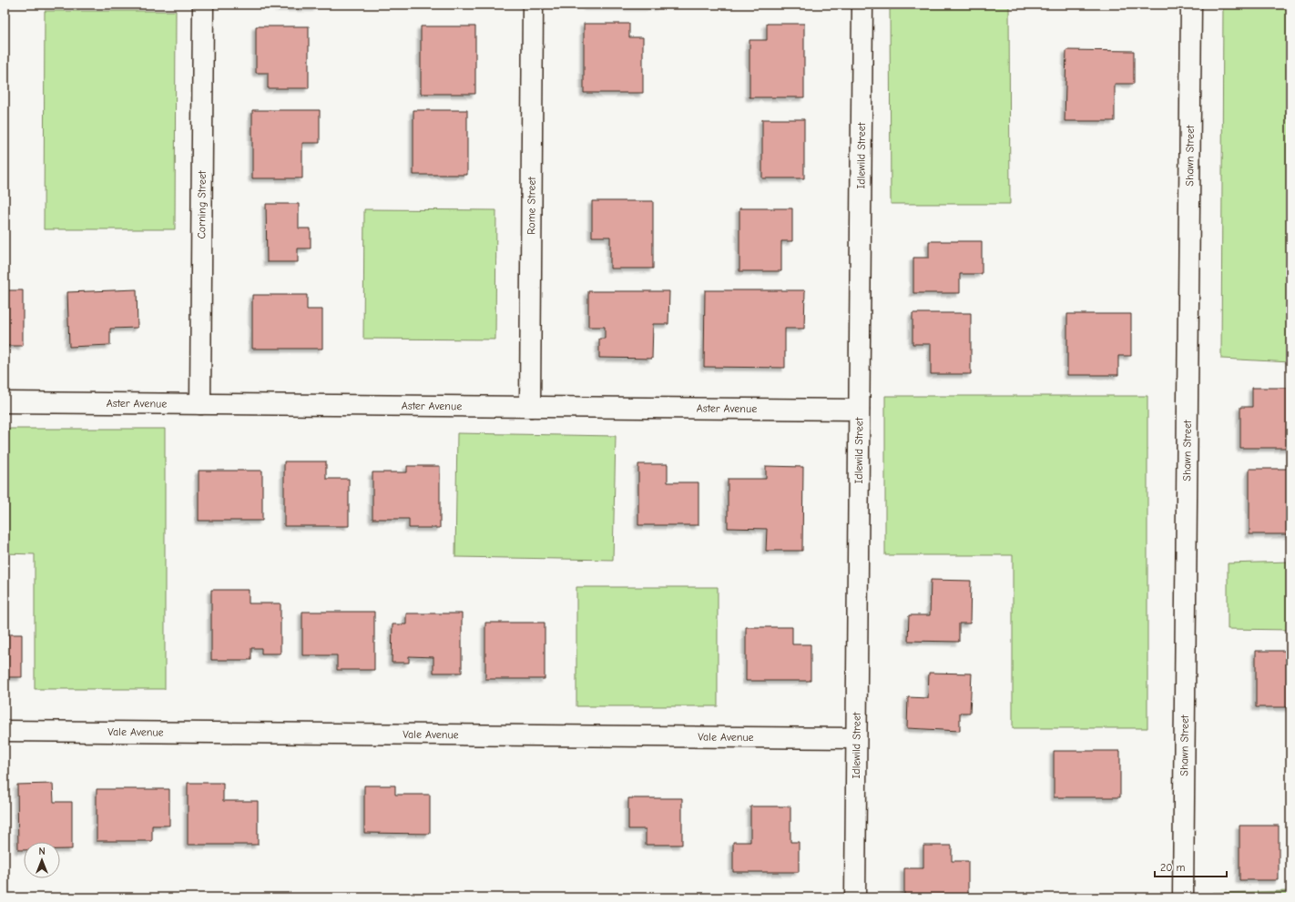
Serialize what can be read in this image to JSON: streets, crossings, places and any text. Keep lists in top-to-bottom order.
{
  "streets": {
    "street": [
      "Idlewild Street",
      "Shawn Street",
      "Corning Street",
      "Rome Street",
      "Aster Avenue",
      "Vale Avenue"
    ]
  },
  "crossings": [
    ["Idlewild Street", "Aster Avenue"],
    ["Idlewild Street", "Vale Avenue"],
    ["Corning Street", "Aster Avenue"],
    ["Rome Street", "Aster Avenue"]
  ],
  "scale_bar": "20 m",
  "north": "top"
}
